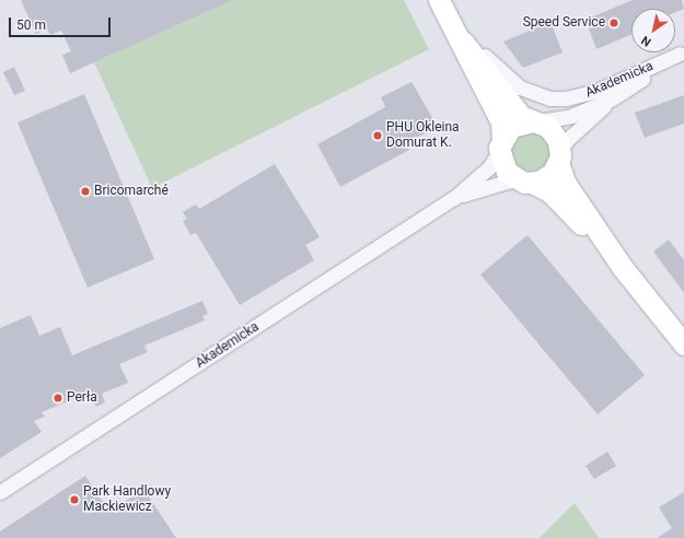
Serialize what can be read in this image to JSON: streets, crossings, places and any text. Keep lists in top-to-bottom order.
{
  "streets": {
    "street": ["Akademicka"]
  },
  "places": [
    "Speed Service",
    "PHU Okleina Domurat K.",
    "Bricomarché",
    "Perła",
    "Park Handlowy Mackiewicz"
  ],
  "scale_bar": "50 m",
  "north": "bottom left"
}
